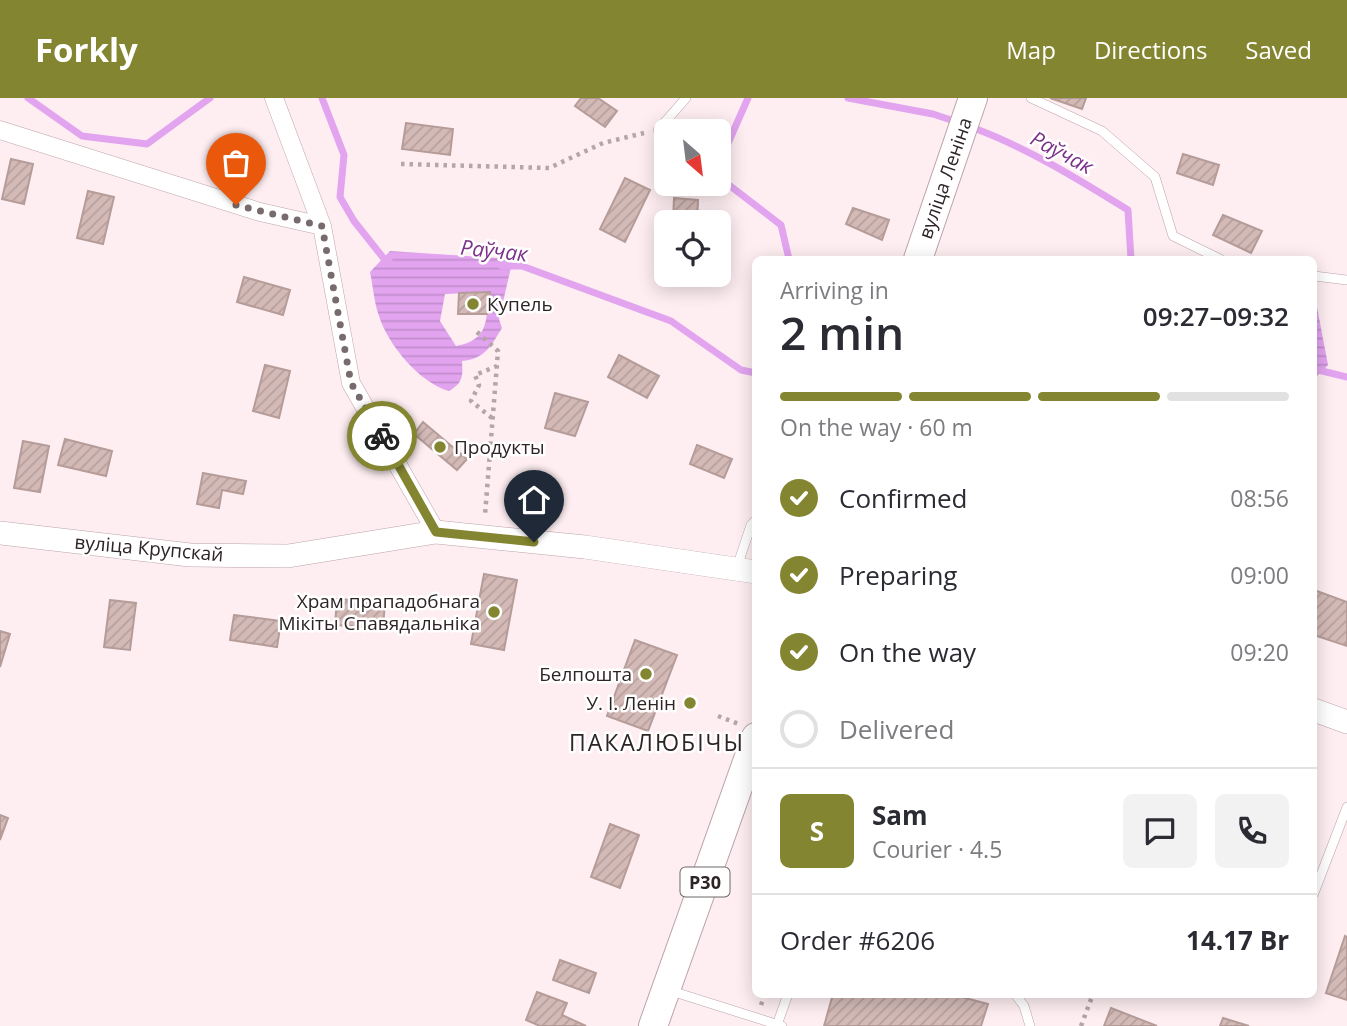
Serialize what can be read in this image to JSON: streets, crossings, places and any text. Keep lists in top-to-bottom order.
{
  "streets": {
    "main road": ["вуліца Леніна", "Р30"],
    "street": ["вуліца Крупскай"]
  },
  "districts": ["ПАКАЛЮБІЧЫ"],
  "water": ["Раўчак"],
  "places": [
    "Купель",
    "Продукты",
    "Храм прападобнага Мікіты Спавядальніка",
    "Белпошта",
    "У. І. Ленін"
  ],
  "north": "bottom right",
  "page": {
    "header": "Forkly",
    "nav": ["Map", "Directions", "Saved"],
    "heading": ["2 min", "Arriving in", "09:27–09:32"],
    "panel": [
      "Sam",
      "Courier · 4.5",
      "Order #6206",
      "14.17 Br"
    ],
    "bar": "On the way · 60 m",
    "list": [
      ["Confirmed", "08:56"],
      ["Preparing", "09:00"],
      ["On the way", "09:20"],
      "Delivered"
    ],
    "round": "S"
  }
}
